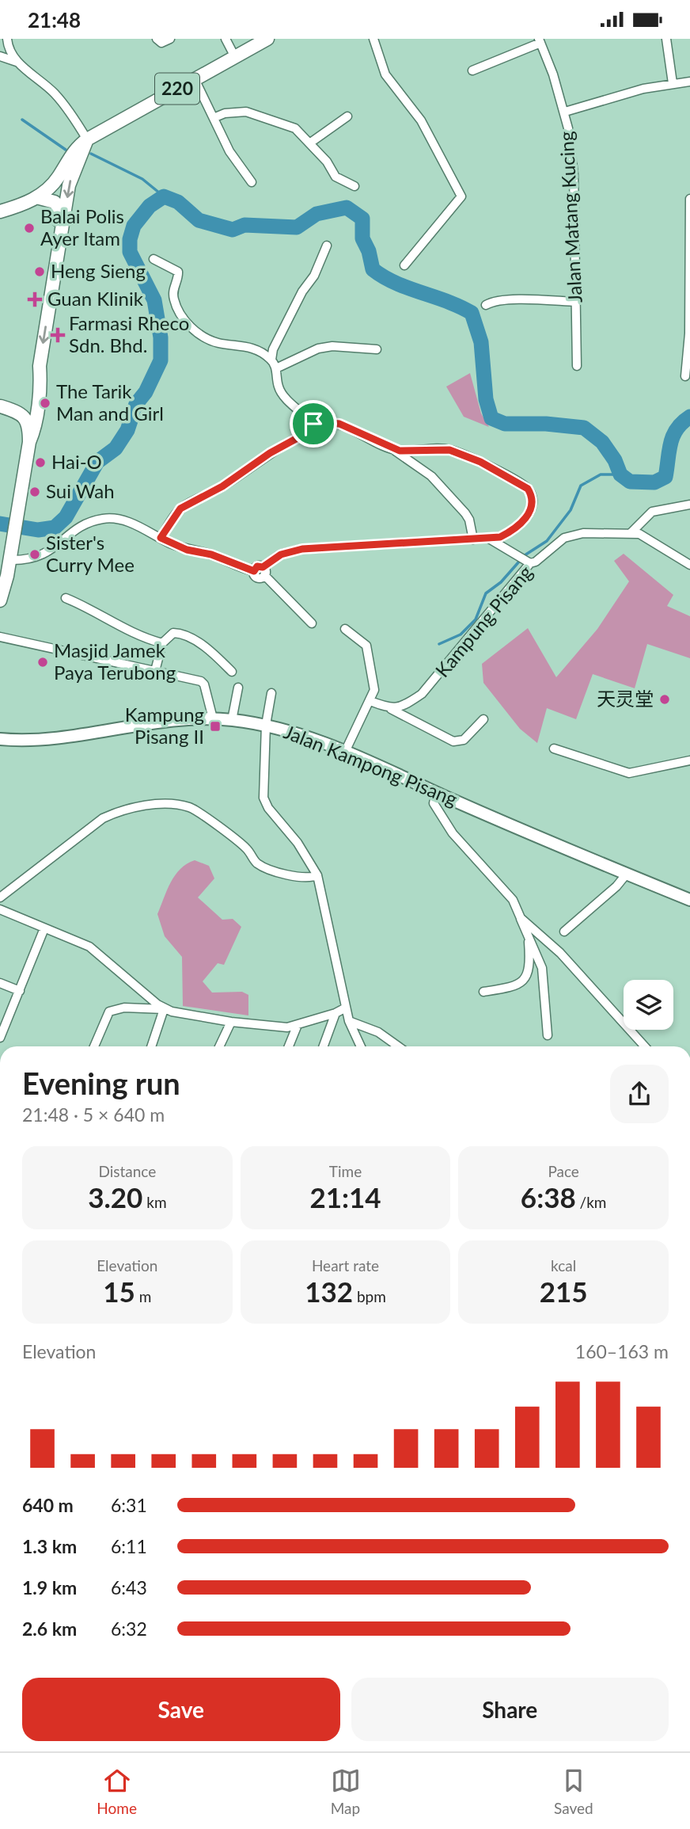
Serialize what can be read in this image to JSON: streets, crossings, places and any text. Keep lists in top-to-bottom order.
{
  "streets": {
    "main road": ["220", "Jalan Kampong Pisang"],
    "street": ["Jalan Matang Kucing", "Kampung Pisang"]
  },
  "places": {
    "other": [
      "Balai Polis Ayer Itam",
      "Heng Sieng",
      "The Tarik Man and Girl",
      "Hai-O",
      "Sui Wah",
      "Sister's Curry Mee",
      "Masjid Jamek Paya Terubong",
      "天灵堂"
    ],
    "health": ["Guan Klinik", "Farmasi Rheco Sdn. Bhd."],
    "transit": ["Kampung Pisang II"]
  },
  "page": {
    "status": "21:48",
    "heading": ["Evening run", "21:48 · 5 × 640 m"],
    "stats": [
      ["Distance", "3.20 km"],
      ["Time", "21:14"],
      ["Pace", "6:38 /km"],
      ["Elevation", "15 m"],
      ["Heart rate", "132 bpm"],
      ["kcal", "215"]
    ],
    "chart": ["Elevation", "160–163 m"],
    "list": [
      {
        "name": "640 m",
        "note": "6:31"
      },
      {
        "name": "1.3 km",
        "note": "6:11"
      },
      {
        "name": "1.9 km",
        "note": "6:43"
      },
      {
        "name": "2.6 km",
        "note": "6:32"
      }
    ],
    "buttons": ["Save", "Share"],
    "tabs": ["Home", "Map", "Saved"]
  }
}
